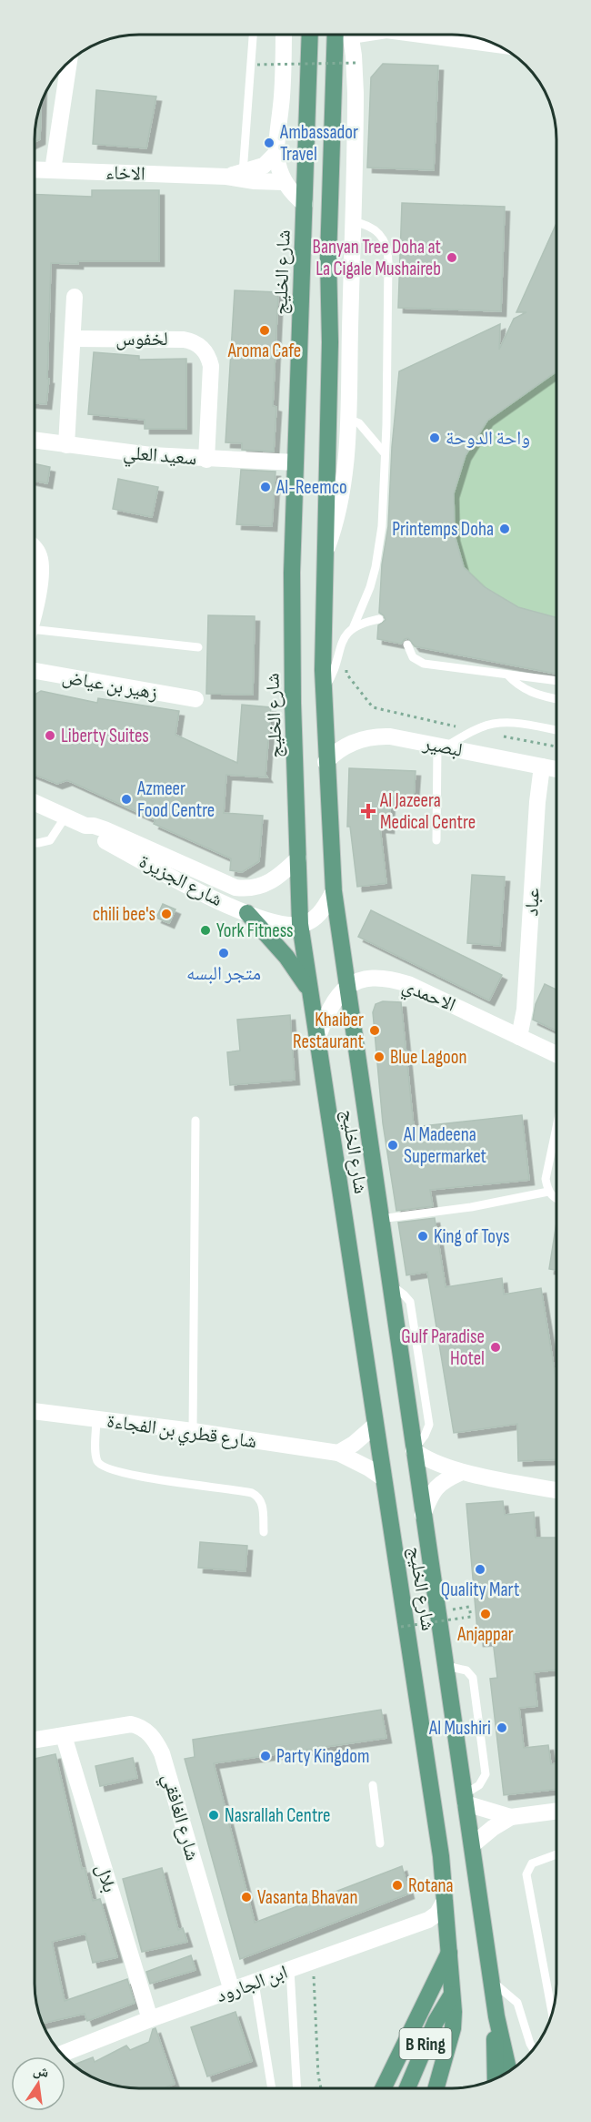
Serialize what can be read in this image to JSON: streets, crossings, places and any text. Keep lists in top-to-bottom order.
{
  "streets": {
    "main road": ["شارع الخليج", "B Ring"],
    "street": [
      "الاخاء",
      "لخفوس",
      "سعيد العلي",
      "زهير بن عياض",
      "لبصير",
      "شارع الجزيرة",
      "عباد",
      "الاحمدي",
      "شارع قطري بن الفجاءة",
      "شارع الغافقي",
      "بلال",
      "ابن الجارود"
    ]
  },
  "crossings": [
    ["الاخاء", "شارع الخليج"],
    ["شارع الخليج", "سعيد العلي"],
    ["شارع الخليج", "لبصير"],
    ["شارع الخليج", "شارع الجزيرة"],
    ["شارع الخليج", "الاحمدي"],
    ["شارع الخليج", "شارع قطري بن الفجاءة"],
    ["شارع الخليج", "ابن الجارود"],
    ["شارع الخليج", "B Ring"],
    ["لخفوس", "سعيد العلي"],
    ["لبصير", "عباد"],
    ["عباد", "الاحمدي"],
    ["شارع الغافقي", "بلال"],
    ["شارع الغافقي", "ابن الجارود"],
    ["بلال", "ابن الجارود"]
  ],
  "places": {
    "other": [
      "Ambassador Travel",
      "Banyan Tree Doha at La Cigale Mushaireb",
      "Aroma Cafe",
      "واحة الدوحة",
      "Al-Reemco",
      "Printemps Doha",
      "Liberty Suites",
      "Azmeer Food Centre",
      "chili bee's",
      "York Fitness",
      "متجر البسه",
      "Khaiber Restaurant",
      "Blue Lagoon",
      "Al Madeena Supermarket",
      "King of Toys",
      "Gulf Paradise Hotel",
      "Quality Mart",
      "Anjappar",
      "Al Mushiri",
      "Party Kingdom",
      "Nasrallah Centre",
      "Rotana",
      "Vasanta Bhavan"
    ],
    "health": ["Al Jazeera Medical Centre"]
  },
  "north": "top"
}
